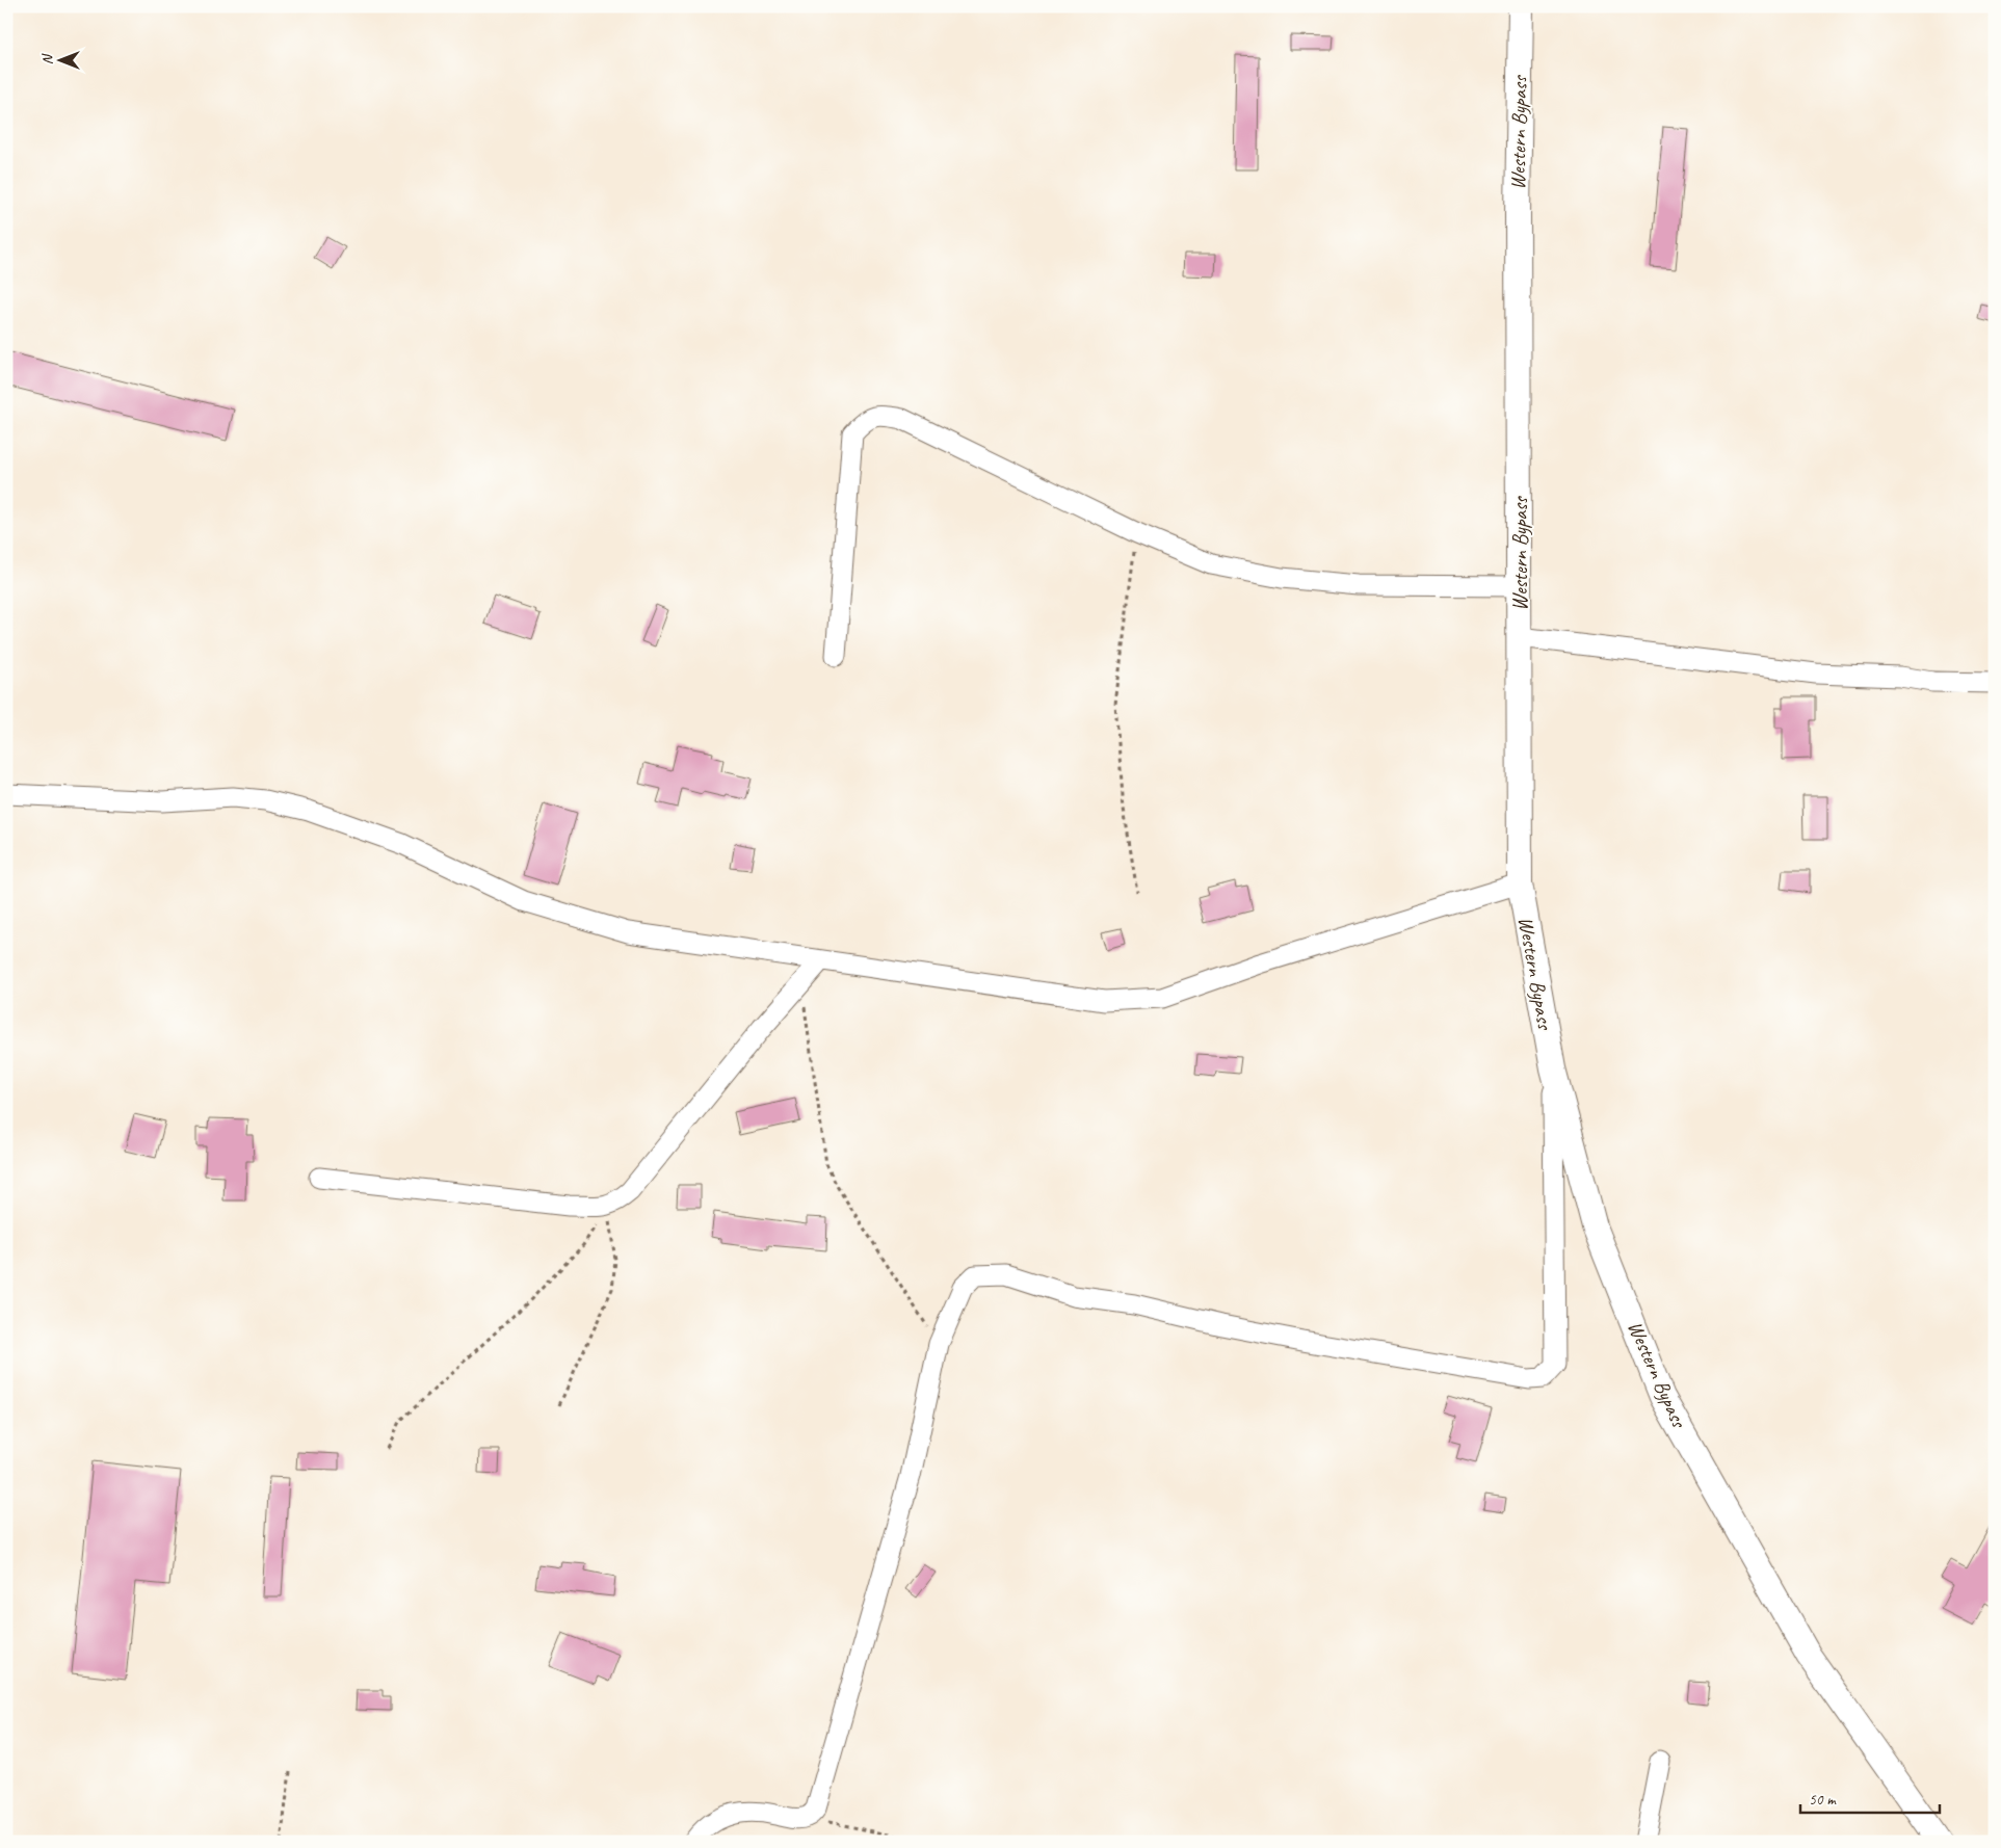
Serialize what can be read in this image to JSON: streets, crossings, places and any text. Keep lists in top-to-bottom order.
{
  "streets": {
    "main road": ["Western Bypass"]
  },
  "scale_bar": "50 m",
  "north": "left"
}
